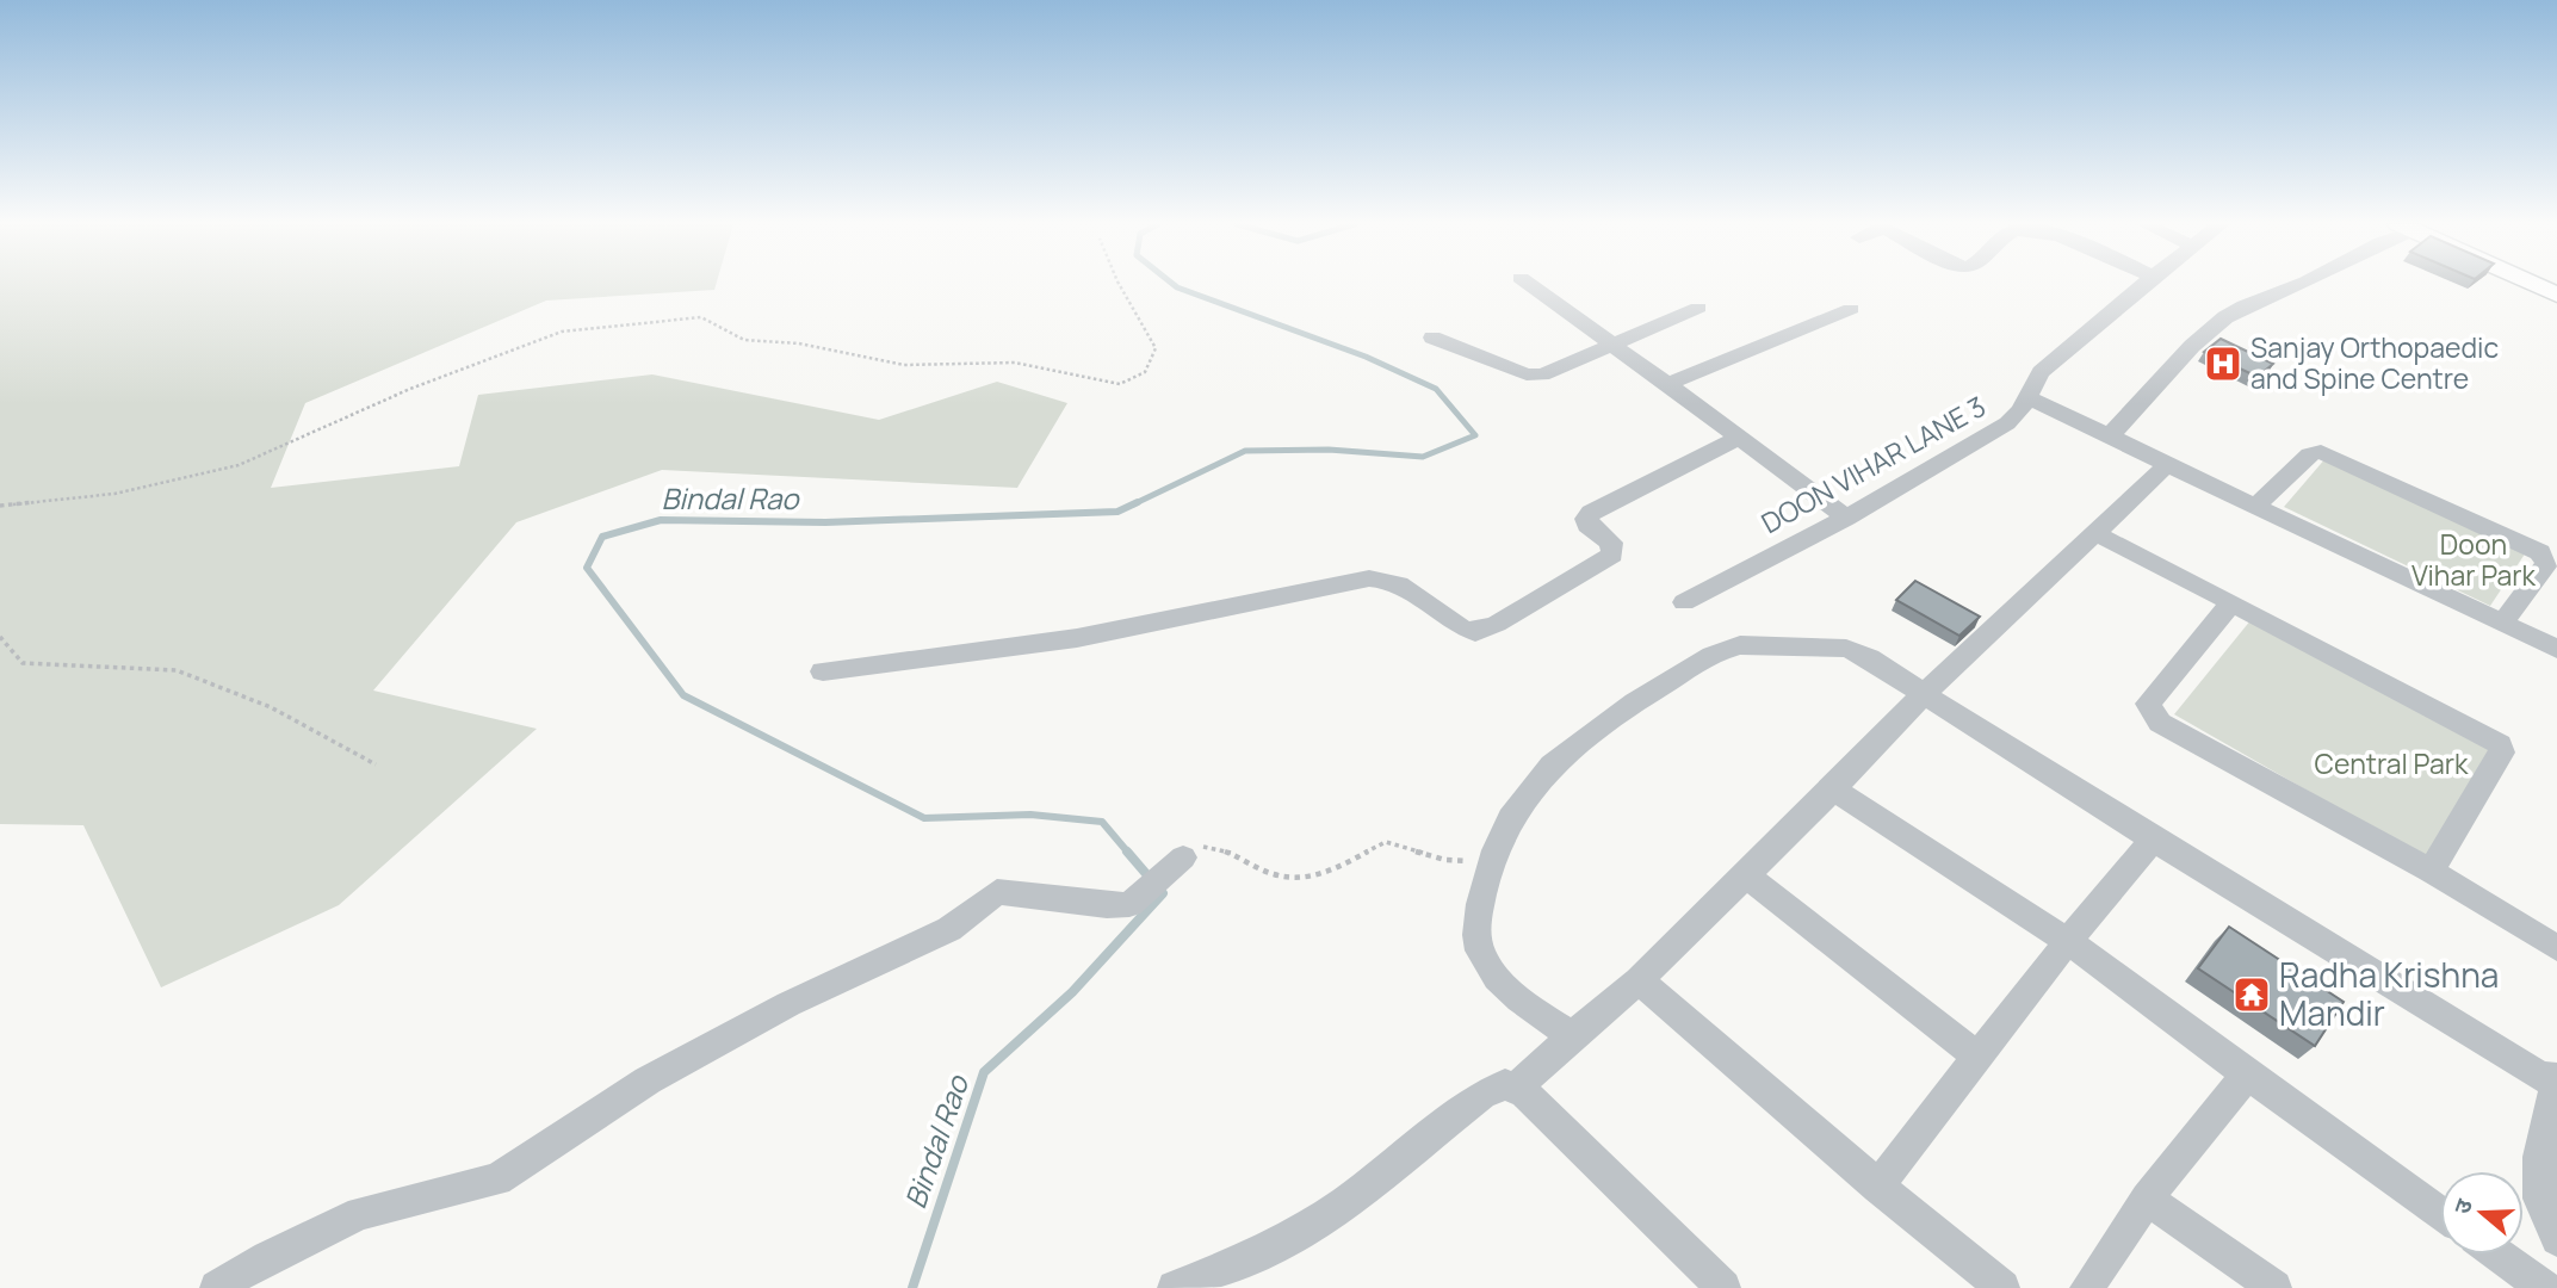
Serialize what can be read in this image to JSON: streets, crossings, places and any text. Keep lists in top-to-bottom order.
{
  "streets": {
    "street": ["DOON VIHAR LANE 3"]
  },
  "water": ["Bindal Rao"],
  "parks": ["Doon Vihar Park", "Central Park"],
  "places": {
    "hospital": ["Sanjay Orthopaedic and Spine Centre"],
    "temple": ["Radha Krishna Mandir"]
  },
  "north": "left"
}
